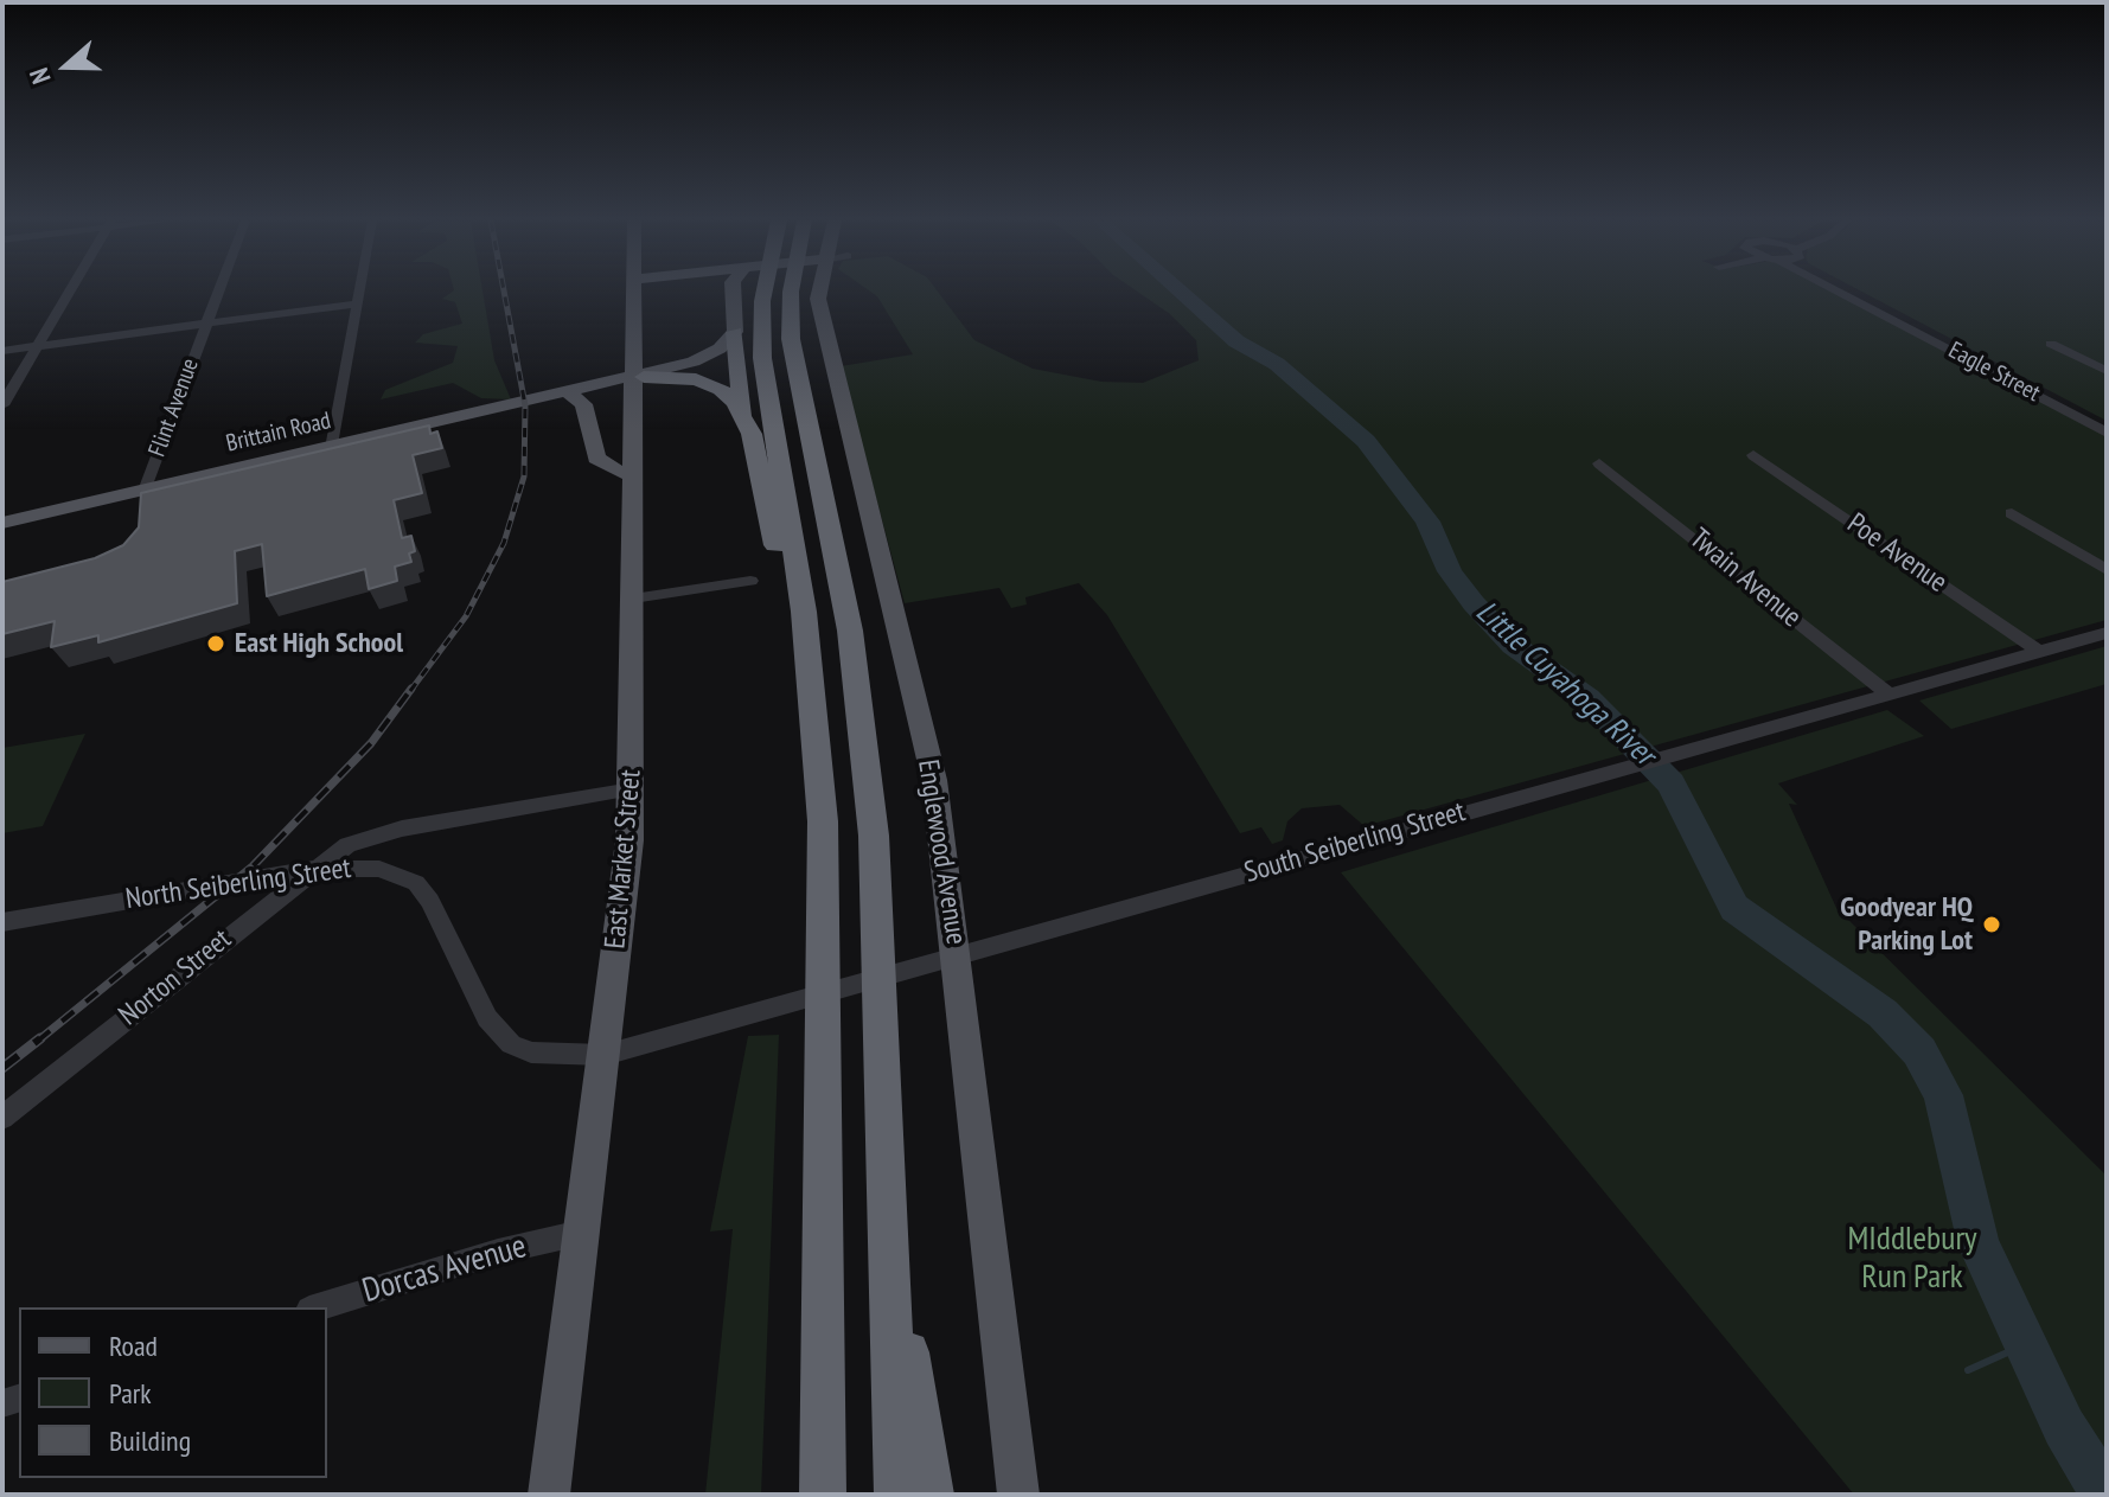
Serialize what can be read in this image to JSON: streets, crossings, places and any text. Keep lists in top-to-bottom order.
{
  "streets": {
    "main road": ["Brittain Road", "Englewood Avenue", "East Market Street"],
    "street": [
      "Eagle Street",
      "Flint Avenue",
      "Poe Avenue",
      "Twain Avenue",
      "South Seiberling Street",
      "North Seiberling Street",
      "Norton Street",
      "Dorcas Avenue"
    ]
  },
  "crossings": [
    ["Flint Avenue", "Brittain Road"],
    ["Poe Avenue", "South Seiberling Street"],
    ["Twain Avenue", "South Seiberling Street"],
    ["South Seiberling Street", "Englewood Avenue"],
    ["South Seiberling Street", "East Market Street"],
    ["South Seiberling Street", "North Seiberling Street"],
    ["East Market Street", "North Seiberling Street"],
    ["East Market Street", "Norton Street"],
    ["East Market Street", "Dorcas Avenue"],
    ["North Seiberling Street", "Norton Street"]
  ],
  "water": ["Little Cuyahoga River"],
  "parks": ["MIddlebury Run Park"],
  "places": ["East High School", "Goodyear HQ Parking Lot"],
  "legend": ["Road", "Park", "Building"],
  "north": "left"
}
